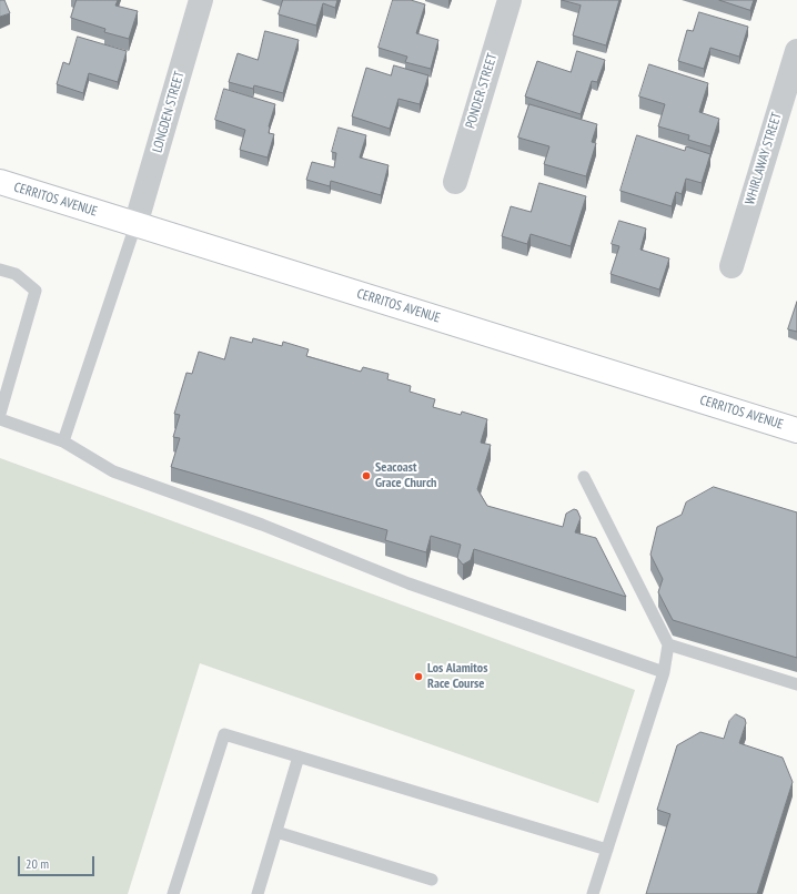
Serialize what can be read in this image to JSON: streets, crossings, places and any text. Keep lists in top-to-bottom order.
{
  "streets": {
    "main road": ["CERRITOS AVENUE"],
    "street": ["PONDER STREET", "LONGDEN STREET", "WHIRLAWAY STREET"]
  },
  "crossings": [
    ["LONGDEN STREET", "CERRITOS AVENUE"]
  ],
  "places": ["Seacoast Grace Church", "Los Alamitos Race Course"],
  "scale_bar": "20 m"
}
